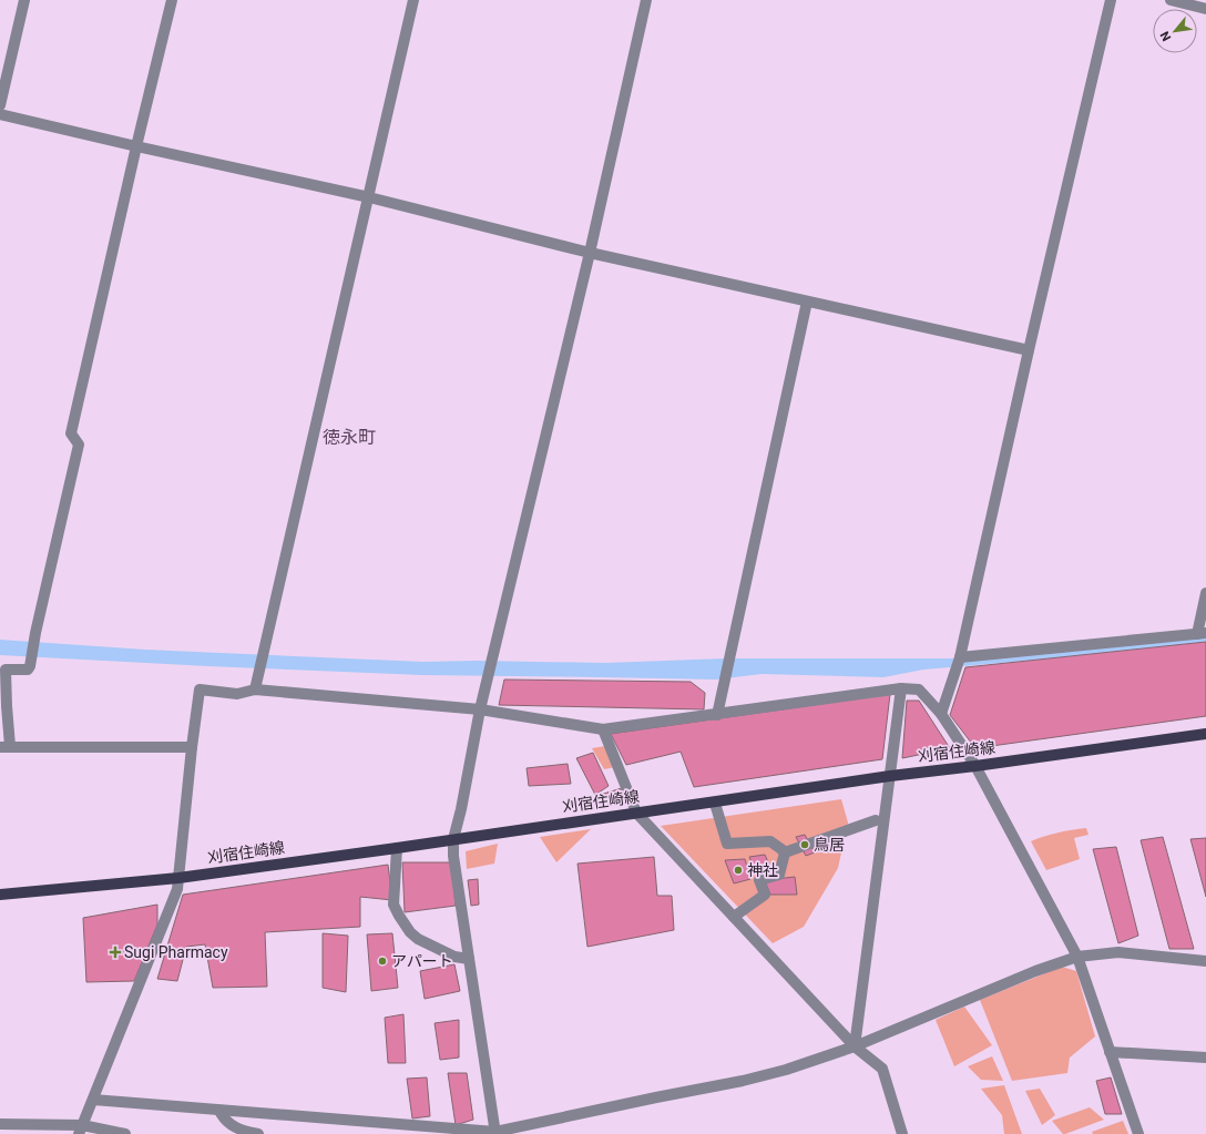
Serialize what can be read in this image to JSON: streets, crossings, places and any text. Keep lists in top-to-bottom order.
{
  "streets": {
    "main road": ["刈宿住崎線"]
  },
  "districts": ["徳永町"],
  "places": {
    "other": ["鳥居", "神社", "アパート"],
    "health": ["Sugi Pharmacy"]
  },
  "north": "bottom left"
}
